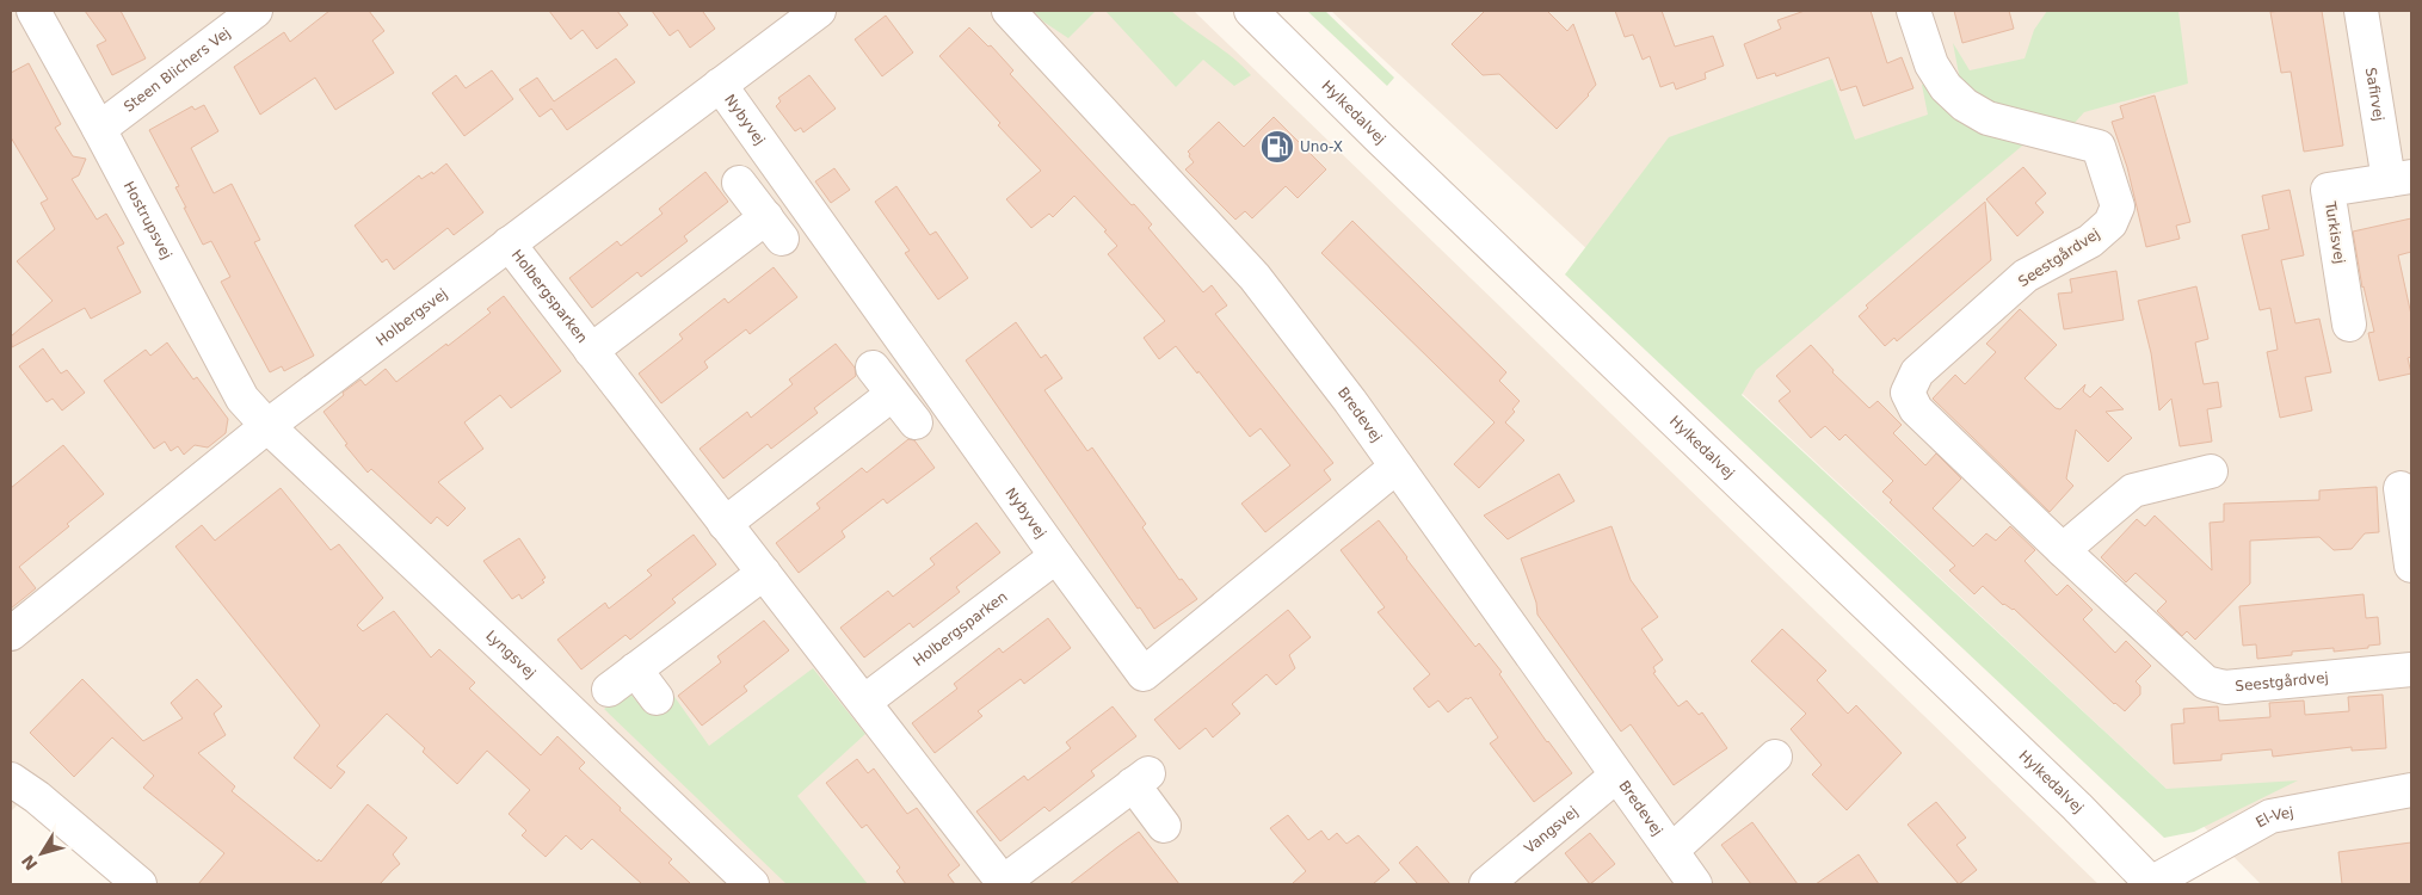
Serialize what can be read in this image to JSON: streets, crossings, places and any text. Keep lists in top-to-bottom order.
{
  "streets": {
    "street": [
      "Steen Blichers Vej",
      "Safirvej",
      "Hylkedalvej",
      "Nybyvej",
      "Hostrupsvej",
      "Turkisvej",
      "Seestgårdvej",
      "Holbergsparken",
      "Holbergsvej",
      "Bredevej",
      "Lyngsvej",
      "El-Vej",
      "Vangsvej"
    ]
  },
  "crossings": [
    ["Steen Blichers Vej", "Hostrupsvej"],
    ["Safirvej", "Turkisvej"],
    ["Hylkedalvej", "El-Vej"],
    ["Nybyvej", "Holbergsparken"],
    ["Nybyvej", "Holbergsvej"],
    ["Nybyvej", "Bredevej"],
    ["Hostrupsvej", "Holbergsvej"],
    ["Hostrupsvej", "Lyngsvej"],
    ["Holbergsparken", "Holbergsvej"],
    ["Holbergsvej", "Lyngsvej"],
    ["Bredevej", "Vangsvej"]
  ],
  "places": {
    "fuel station": ["Uno-X"]
  },
  "north": "bottom left"
}
